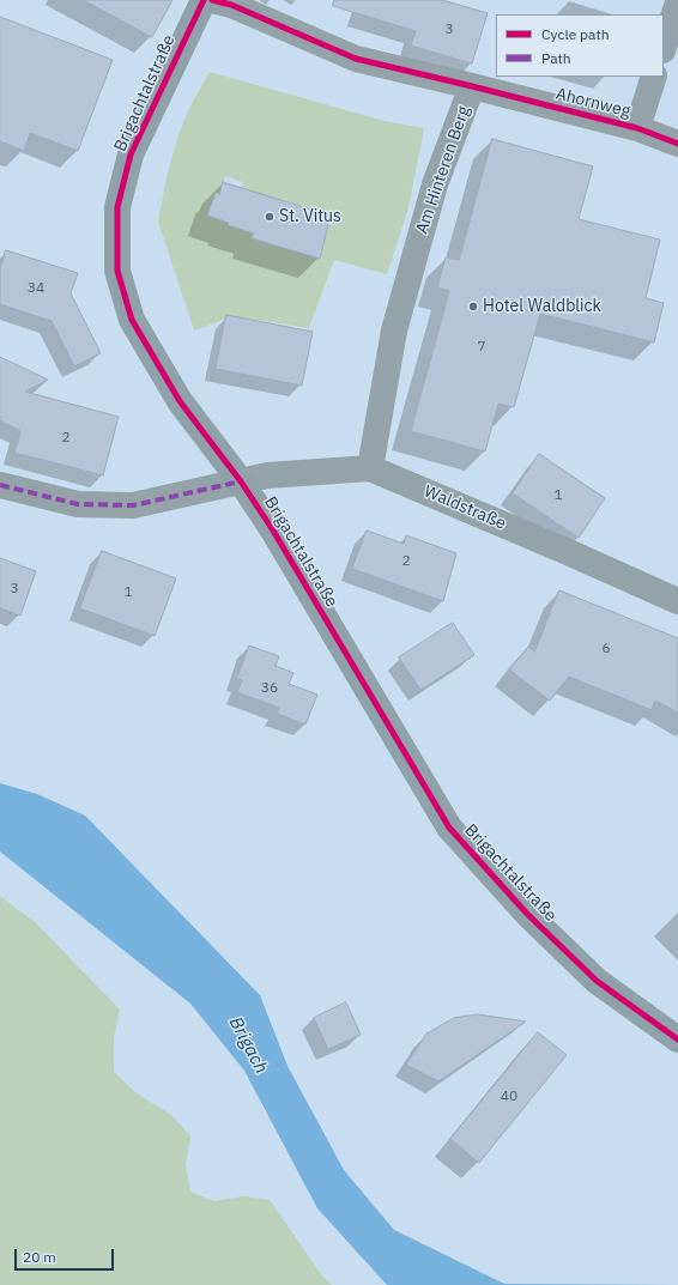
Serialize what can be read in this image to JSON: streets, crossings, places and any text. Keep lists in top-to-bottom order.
{
  "streets": {
    "street": [
      "Brigachtalstraße",
      "Ahornweg",
      "Am Hinteren Berg",
      "Waldstraße"
    ]
  },
  "crossings": [
    ["Brigachtalstraße", "Waldstraße"],
    ["Ahornweg", "Am Hinteren Berg"],
    ["Am Hinteren Berg", "Waldstraße"]
  ],
  "water": ["Brigach"],
  "places": ["St. Vitus", "Hotel Waldblick"],
  "house_numbers": [
    "3",
    "34",
    "7",
    "2",
    "1",
    "2",
    "3",
    "1",
    "6",
    "36",
    "40"
  ],
  "legend": ["Cycle path", "Path"],
  "scale_bar": "20 m"
}
